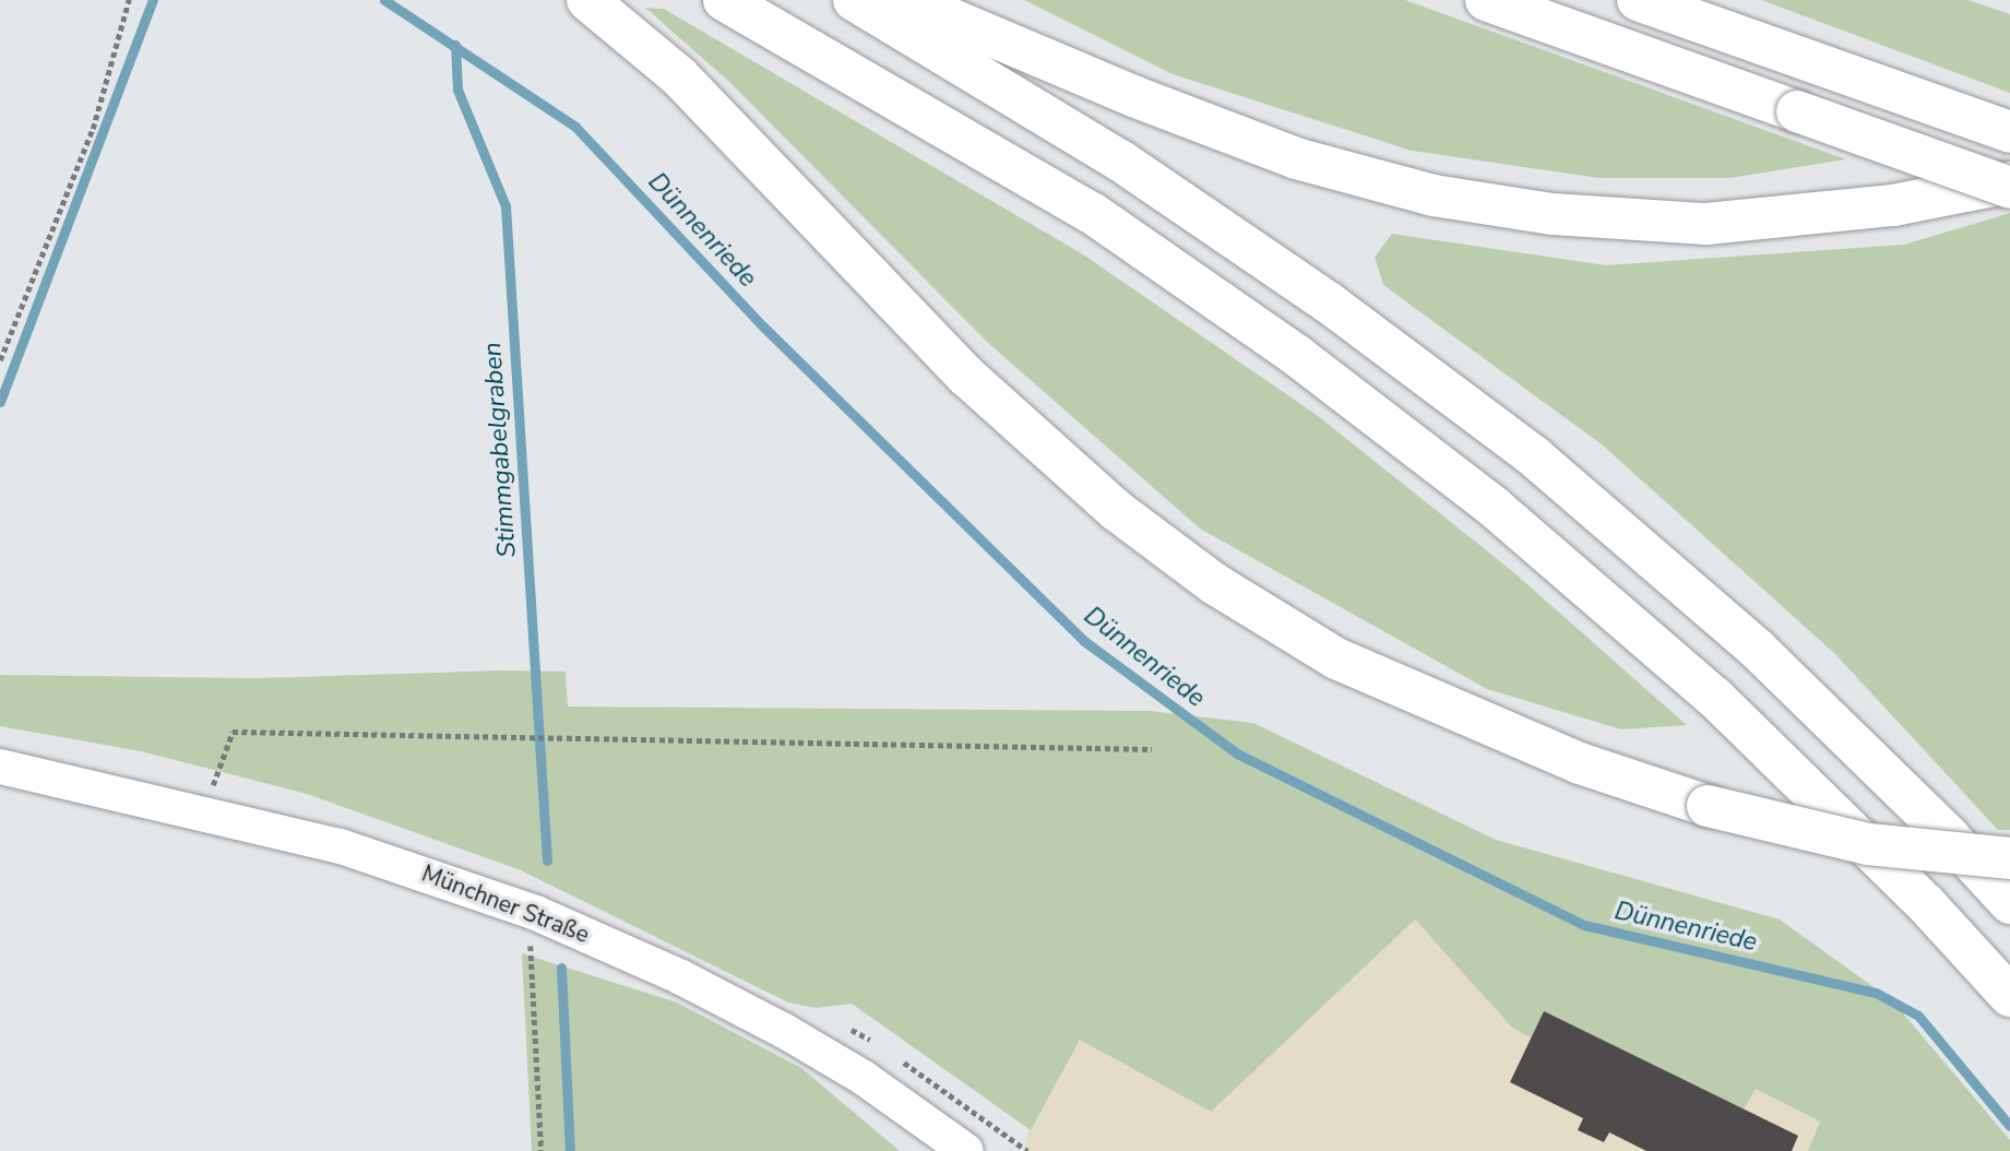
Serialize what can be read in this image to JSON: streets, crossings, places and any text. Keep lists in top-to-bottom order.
{
  "streets": {
    "street": ["Münchner Straße"]
  },
  "water": ["Dünnenriede", "Stimmgabelgraben"]
}
